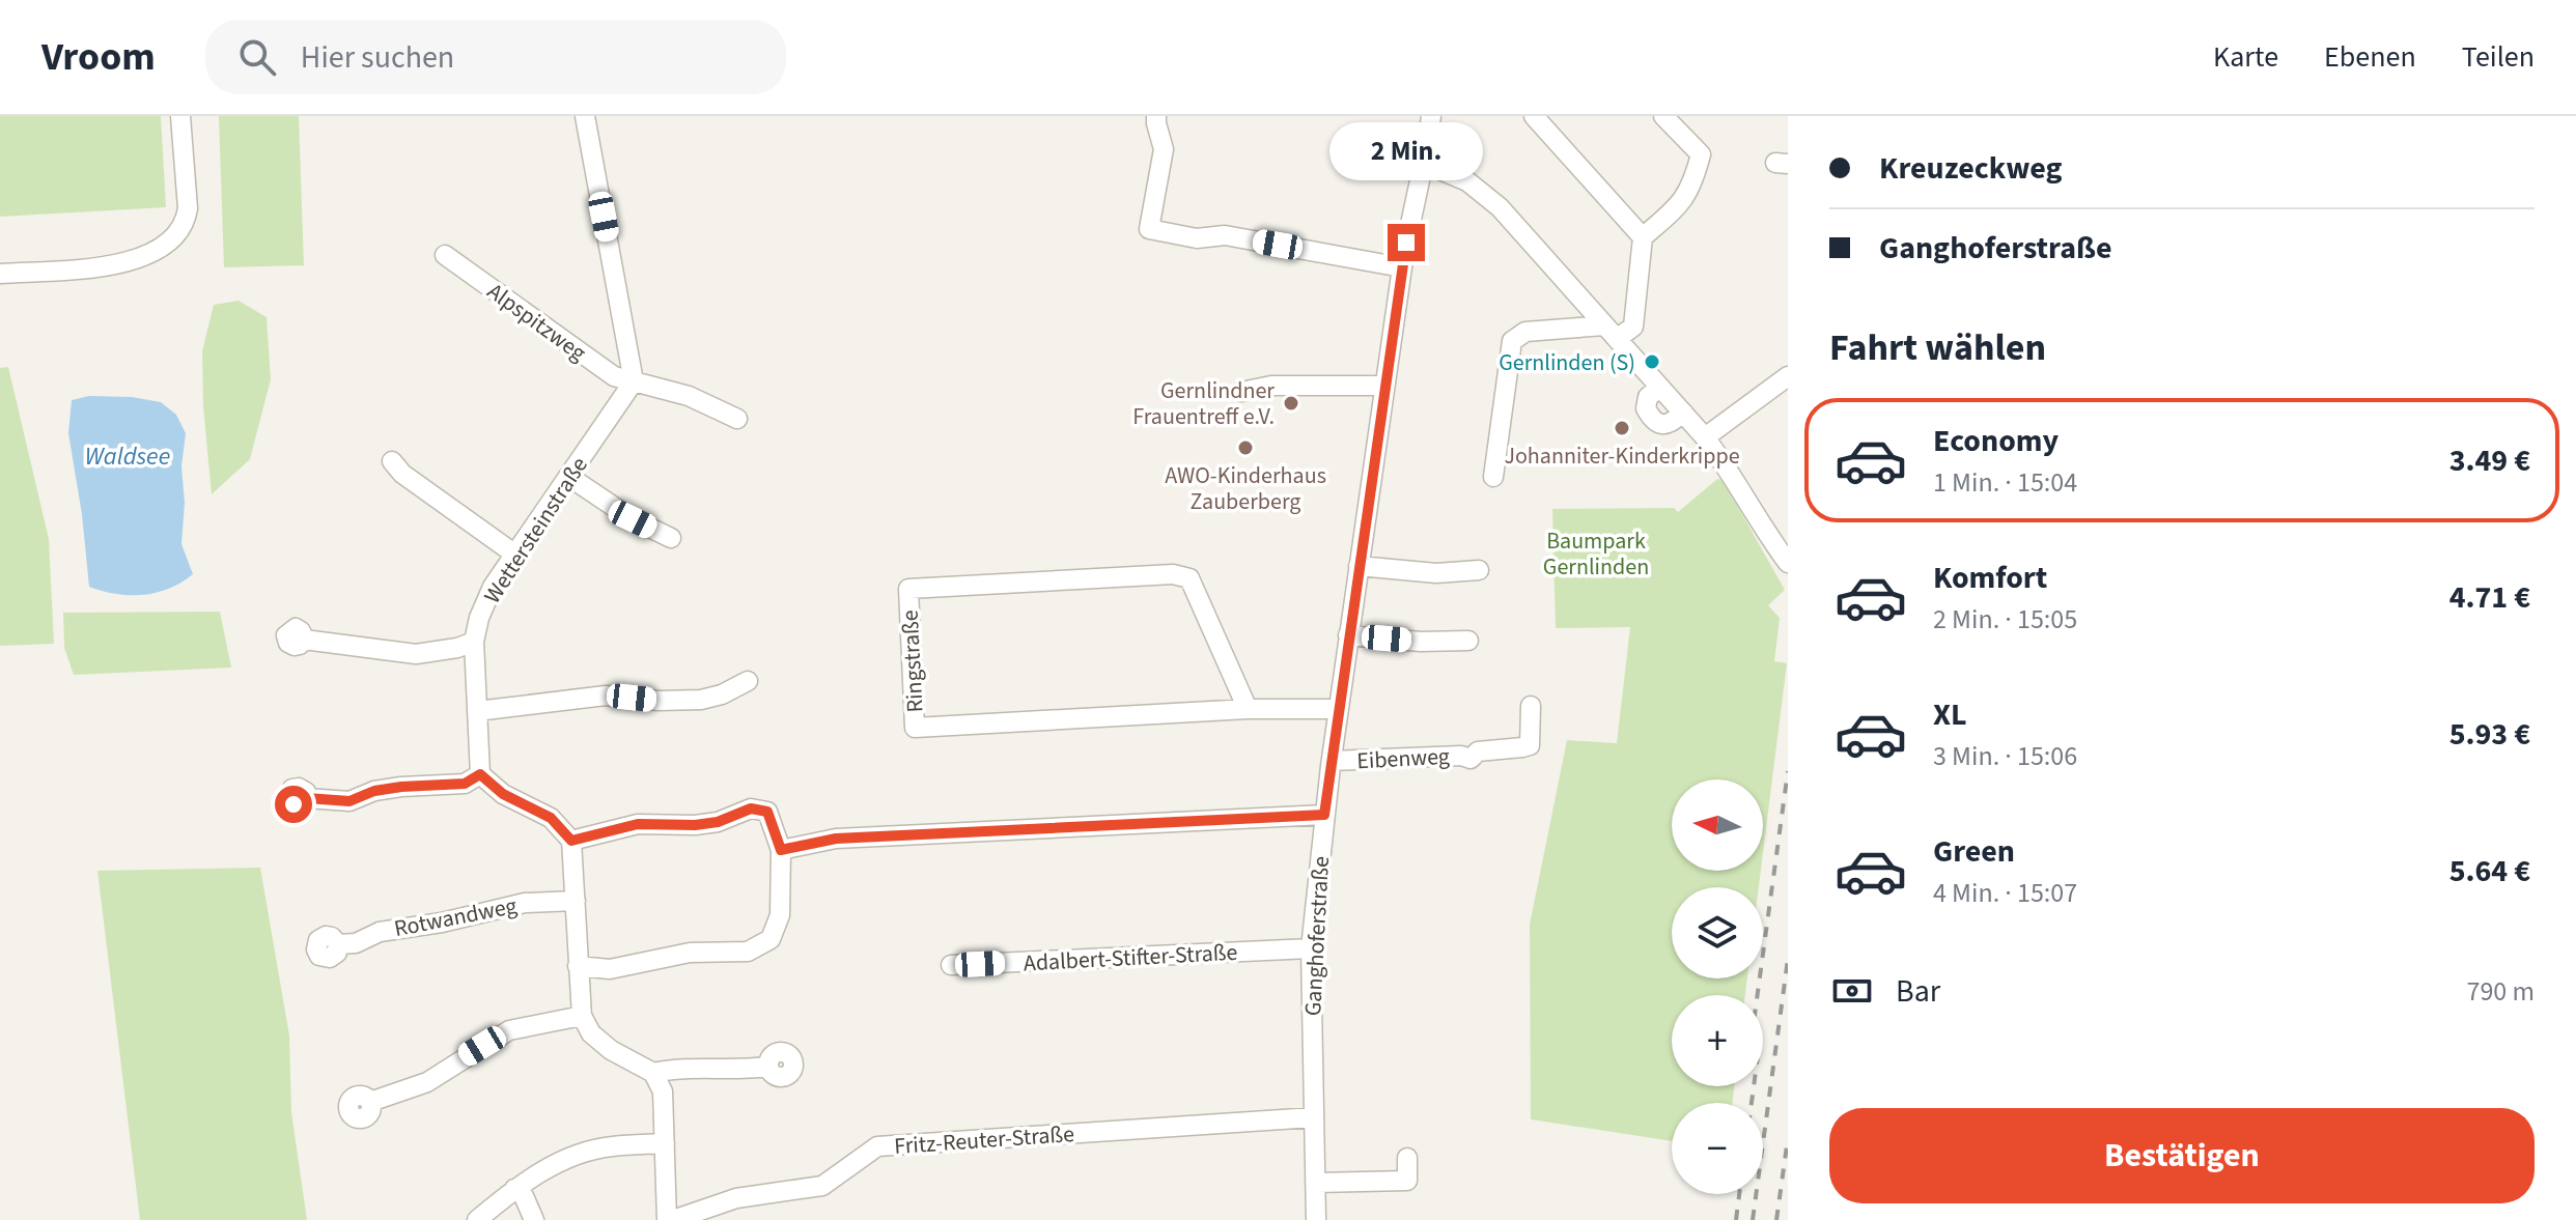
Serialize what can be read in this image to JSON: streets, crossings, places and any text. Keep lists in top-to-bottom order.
{
  "streets": {
    "street": [
      "Alpspitzweg",
      "Wettersteinstraße",
      "Ringstraße",
      "Eibenweg",
      "Rotwandweg",
      "Ganghoferstraße",
      "Adalbert-Stifter-Straße",
      "Fritz-Reuter-Straße"
    ]
  },
  "crossings": [
    ["Alpspitzweg", "Wettersteinstraße"],
    ["Ringstraße", "Ganghoferstraße"],
    ["Eibenweg", "Ganghoferstraße"],
    ["Ganghoferstraße", "Adalbert-Stifter-Straße"],
    ["Ganghoferstraße", "Fritz-Reuter-Straße"]
  ],
  "water": ["Waldsee"],
  "parks": ["Baumpark Gernlinden"],
  "places": [
    "Gernlinden (S)",
    "Gernlindner Frauentreff e.V.",
    "Johanniter-Kinderkrippe",
    "AWO-Kinderhaus Zauberberg"
  ],
  "north": "left",
  "page": {
    "header": "Vroom",
    "search": "Hier suchen",
    "nav": ["Karte", "Ebenen", "Teilen"],
    "banner": ["Kreuzeckweg", "Ganghoferstraße"],
    "bubble": "2 Min.",
    "heading": "Fahrt wählen",
    "list": [
      {
        "name": "Economy",
        "note": "1 Min. · 15:04",
        "value": "3.49 €"
      },
      {
        "name": "Komfort",
        "note": "2 Min. · 15:05",
        "value": "4.71 €"
      },
      {
        "name": "XL",
        "note": "3 Min. · 15:06",
        "value": "5.93 €"
      },
      {
        "name": "Green",
        "note": "4 Min. · 15:07",
        "value": "5.64 €"
      }
    ],
    "map_buttons": ["+", "−"],
    "pay": ["Bar", "790 m"],
    "buttons": "Bestätigen"
  }
}
